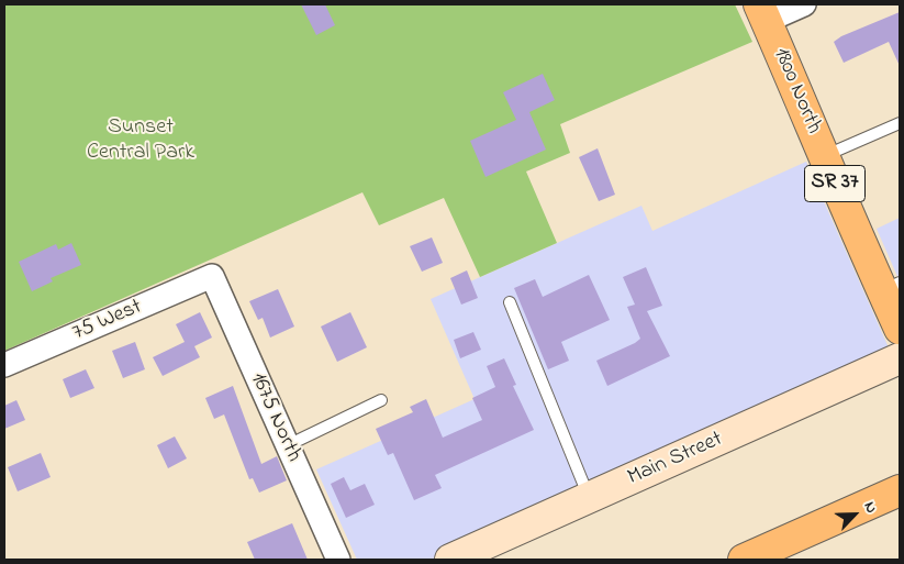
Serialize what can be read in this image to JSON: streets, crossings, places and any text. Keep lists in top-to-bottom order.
{
  "streets": {
    "main road": ["1800 North", "SR 37", "Main Street"],
    "street": ["75 West", "1675 North"]
  },
  "crossings": [
    ["75 West", "1675 North"]
  ],
  "parks": ["Sunset Central Park"],
  "north": "top right"
}
